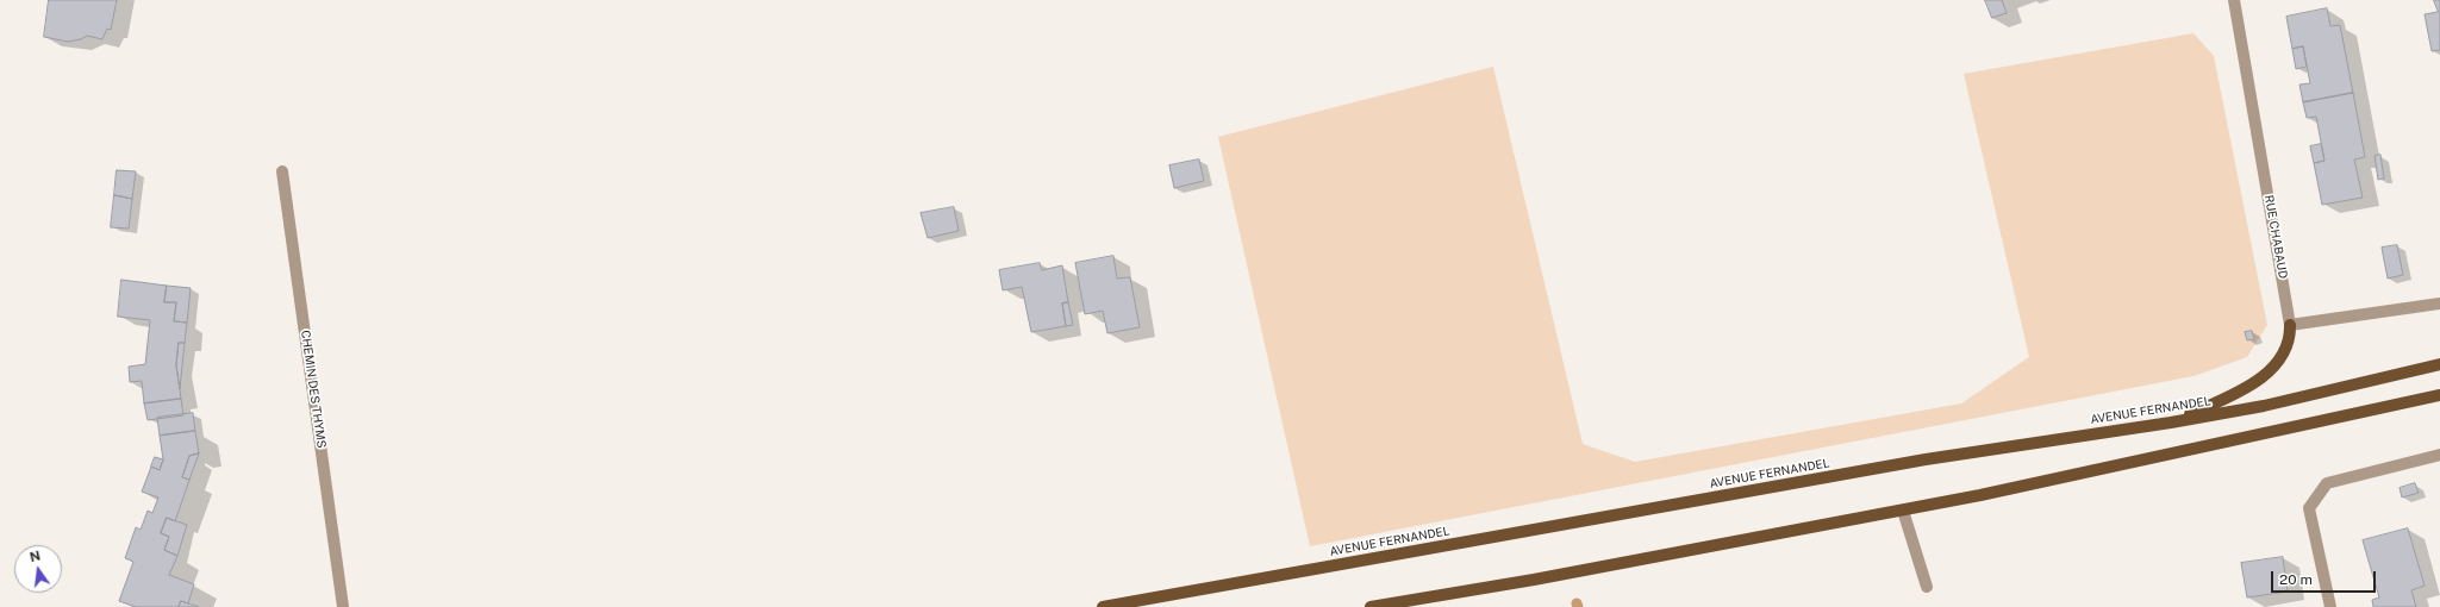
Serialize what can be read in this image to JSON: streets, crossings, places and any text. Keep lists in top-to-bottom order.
{
  "streets": {
    "main road": ["AVENUE FERNANDEL"],
    "street": ["RUE CHABAUD", "CHEMIN DES THYMS"]
  },
  "scale_bar": "20 m",
  "north": "top"
}
